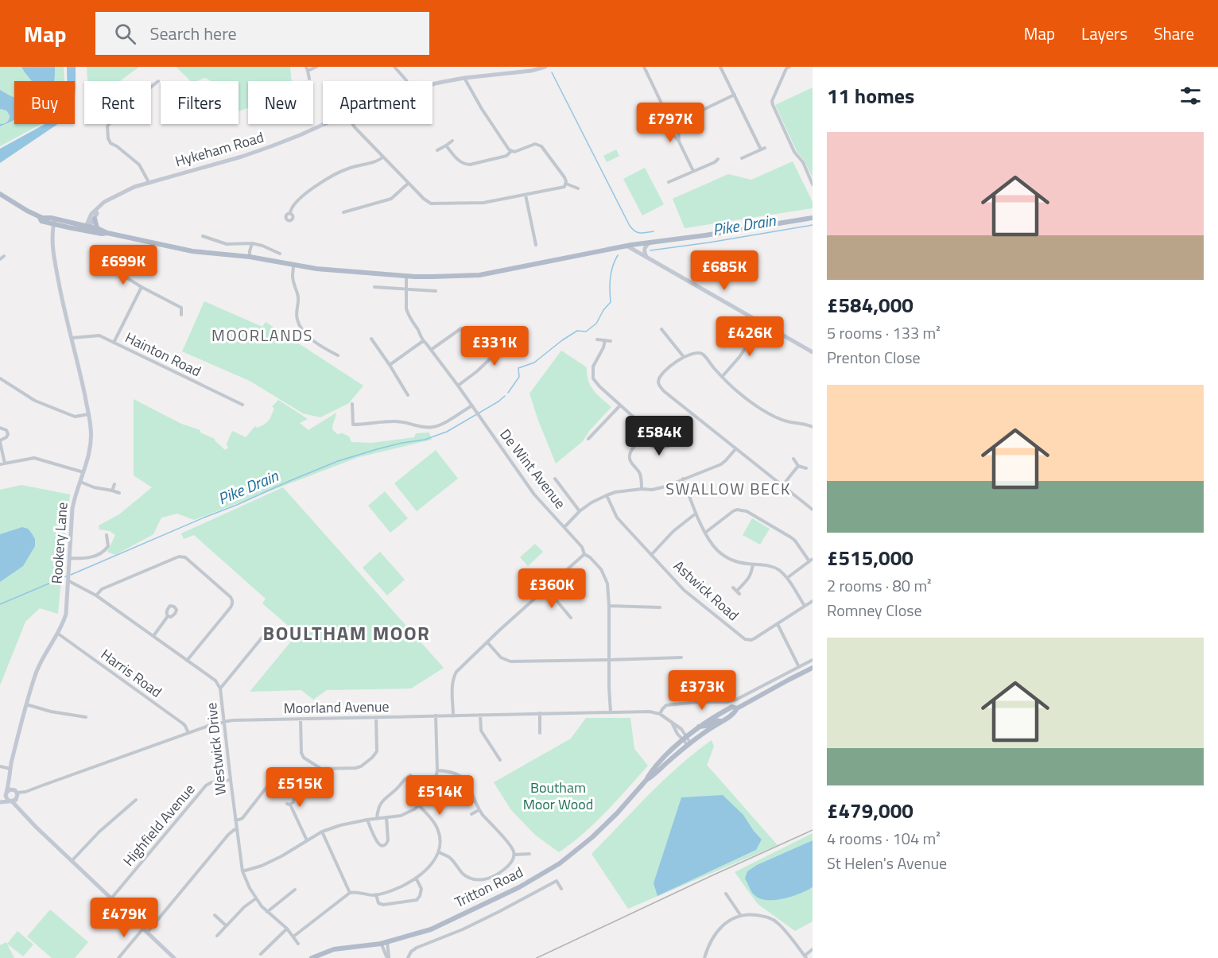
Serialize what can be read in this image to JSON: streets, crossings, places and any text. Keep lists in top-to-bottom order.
{
  "streets": {
    "main road": ["Tritton Road"],
    "street": [
      "Hykeham Road",
      "Hainton Road",
      "De Wint Avenue",
      "Rookery Lane",
      "Astwick Road",
      "Harris Road",
      "Moorland Avenue",
      "Westwick Drive",
      "Highfield Avenue"
    ]
  },
  "crossings": [
    ["Hainton Road", "Rookery Lane"],
    ["De Wint Avenue", "Moorland Avenue"],
    ["Rookery Lane", "Harris Road"],
    ["Rookery Lane", "Westwick Drive"],
    ["Harris Road", "Moorland Avenue"],
    ["Moorland Avenue", "Westwick Drive"],
    ["Westwick Drive", "Highfield Avenue"]
  ],
  "districts": ["MOORLANDS", "SWALLOW BECK", "BOULTHAM MOOR"],
  "water": ["Pike Drain"],
  "parks": ["Boutham Moor Wood"],
  "page": {
    "header": "Map",
    "search": "Search here",
    "nav": ["Map", "Layers", "Share"],
    "heading": "11 homes",
    "chip": [
      "Buy",
      "Rent",
      "Filters",
      "New",
      "Apartment"
    ],
    "price": [
      "£797K",
      "£699K",
      "£685K",
      "£426K",
      "£331K",
      "£584K",
      "£360K",
      "£373K",
      "£515K",
      "£514K",
      "£479K"
    ],
    "list": [
      {
        "name": "£584,000",
        "note": "5 rooms · 133 m² · Prenton Close"
      },
      {
        "name": "£515,000",
        "note": "2 rooms · 80 m² · Romney Close"
      },
      {
        "name": "£479,000",
        "note": "4 rooms · 104 m² · St Helen's Avenue"
      }
    ]
  }
}
